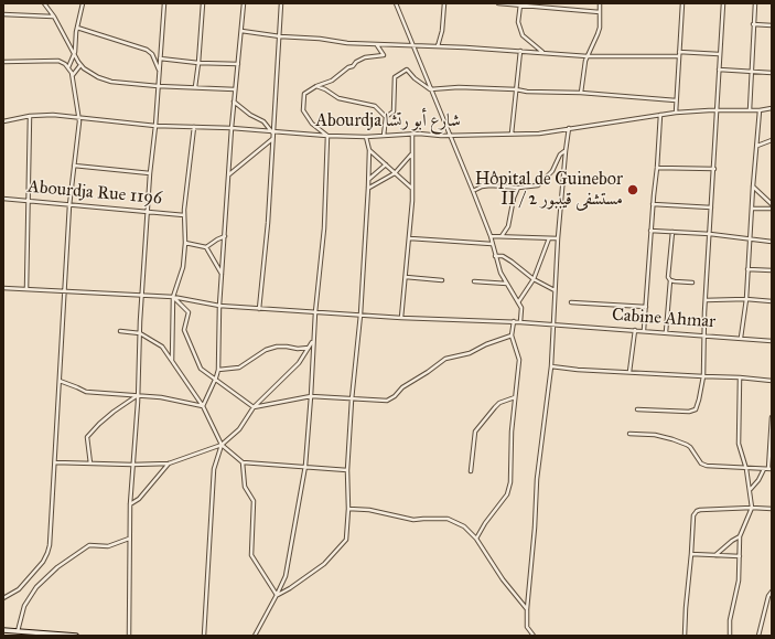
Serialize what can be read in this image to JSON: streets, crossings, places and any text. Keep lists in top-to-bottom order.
{
  "streets": {
    "street": ["Abourdja شارع أبو رتشا", "Abourdja Rue 1196", "Cabine Ahmar"]
  },
  "places": ["Hôpital de Guinebor II / مستشفى قيببور 2"]
}
